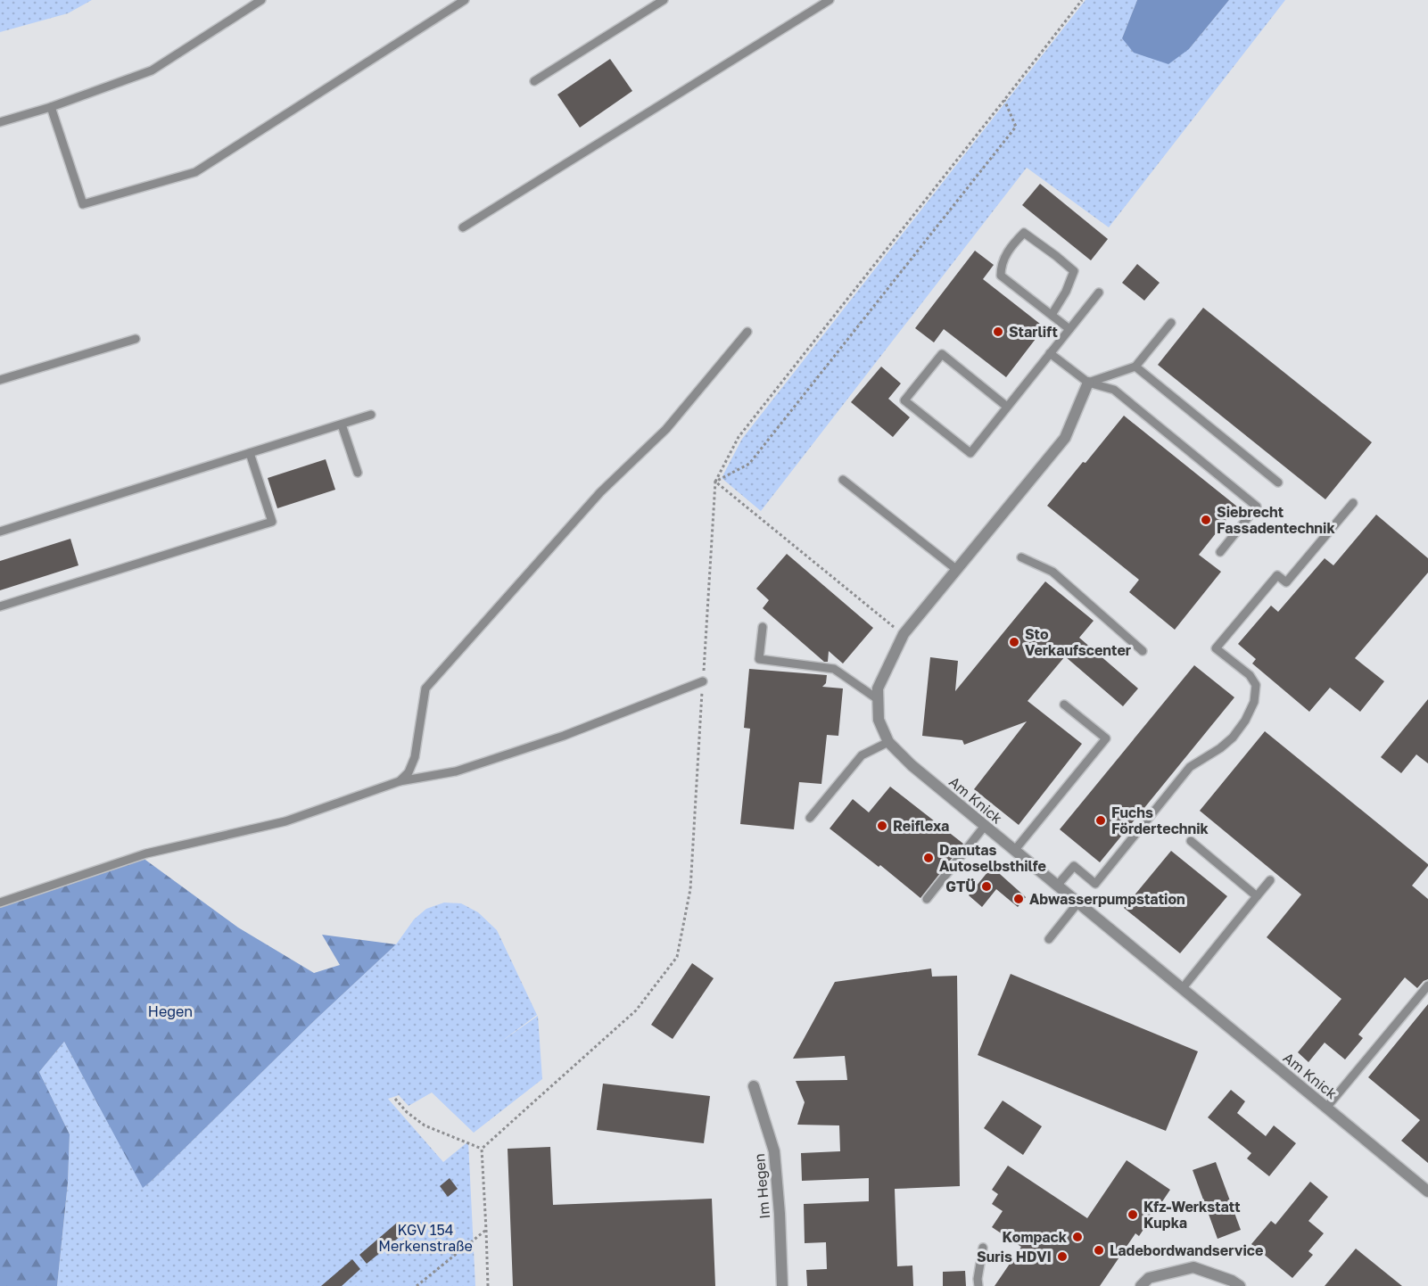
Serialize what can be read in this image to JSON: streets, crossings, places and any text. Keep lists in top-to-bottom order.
{
  "streets": {
    "street": ["Am Knick", "Im Hegen"]
  },
  "parks": ["Hegen", "KGV 154 Merkenstraße"],
  "places": [
    "Starlift",
    "Siebrecht Fassadentechnik",
    "Sto Verkaufscenter",
    "Fuchs Fördertechnik",
    "Reiflexa",
    "Danutas Autoselbsthilfe",
    "GTÜ",
    "Abwasserpumpstation",
    "Kfz-Werkstatt Kupka",
    "Kompack",
    "Ladebordwandservice",
    "Suris HDVI"
  ]
}
